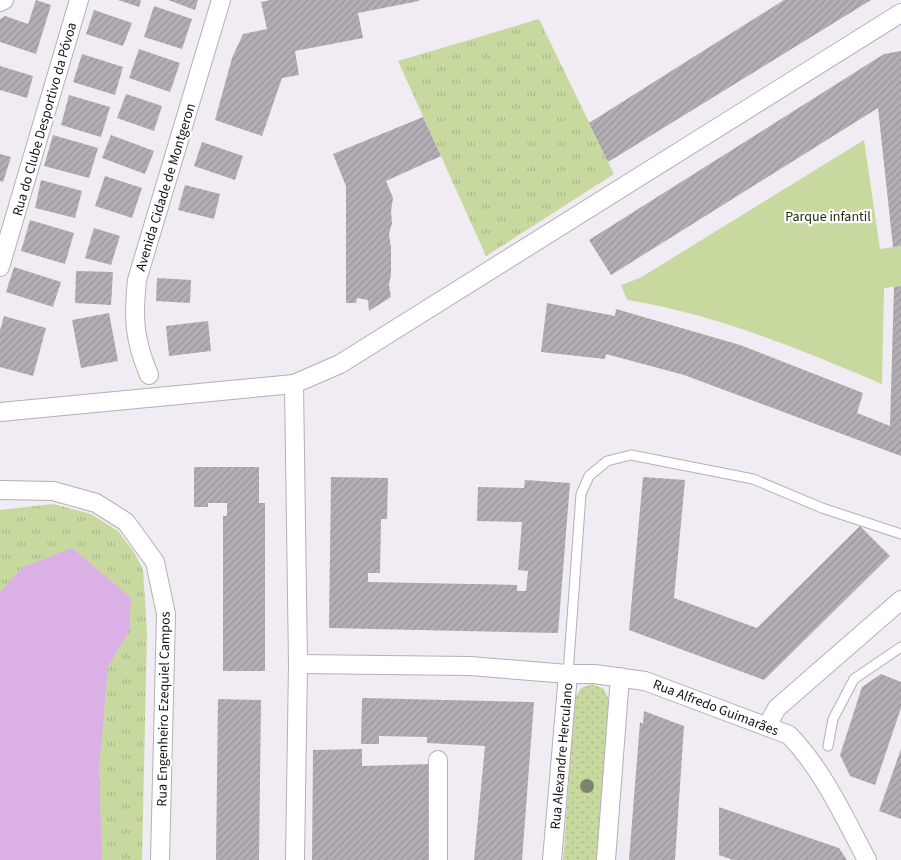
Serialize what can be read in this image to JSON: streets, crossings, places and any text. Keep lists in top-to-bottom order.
{
  "streets": {
    "street": [
      "Rua do Clube Desportivo da Póvoa",
      "Avenida Cidade de Montgeron",
      "Rua Alfredo Guimarães",
      "Rua Engenheiro Ezequiel Campos",
      "Rua Alexandre Herculano"
    ]
  },
  "crossings": [
    ["Rua Alfredo Guimarães", "Rua Alexandre Herculano"]
  ],
  "parks": ["Parque infantil"]
}
